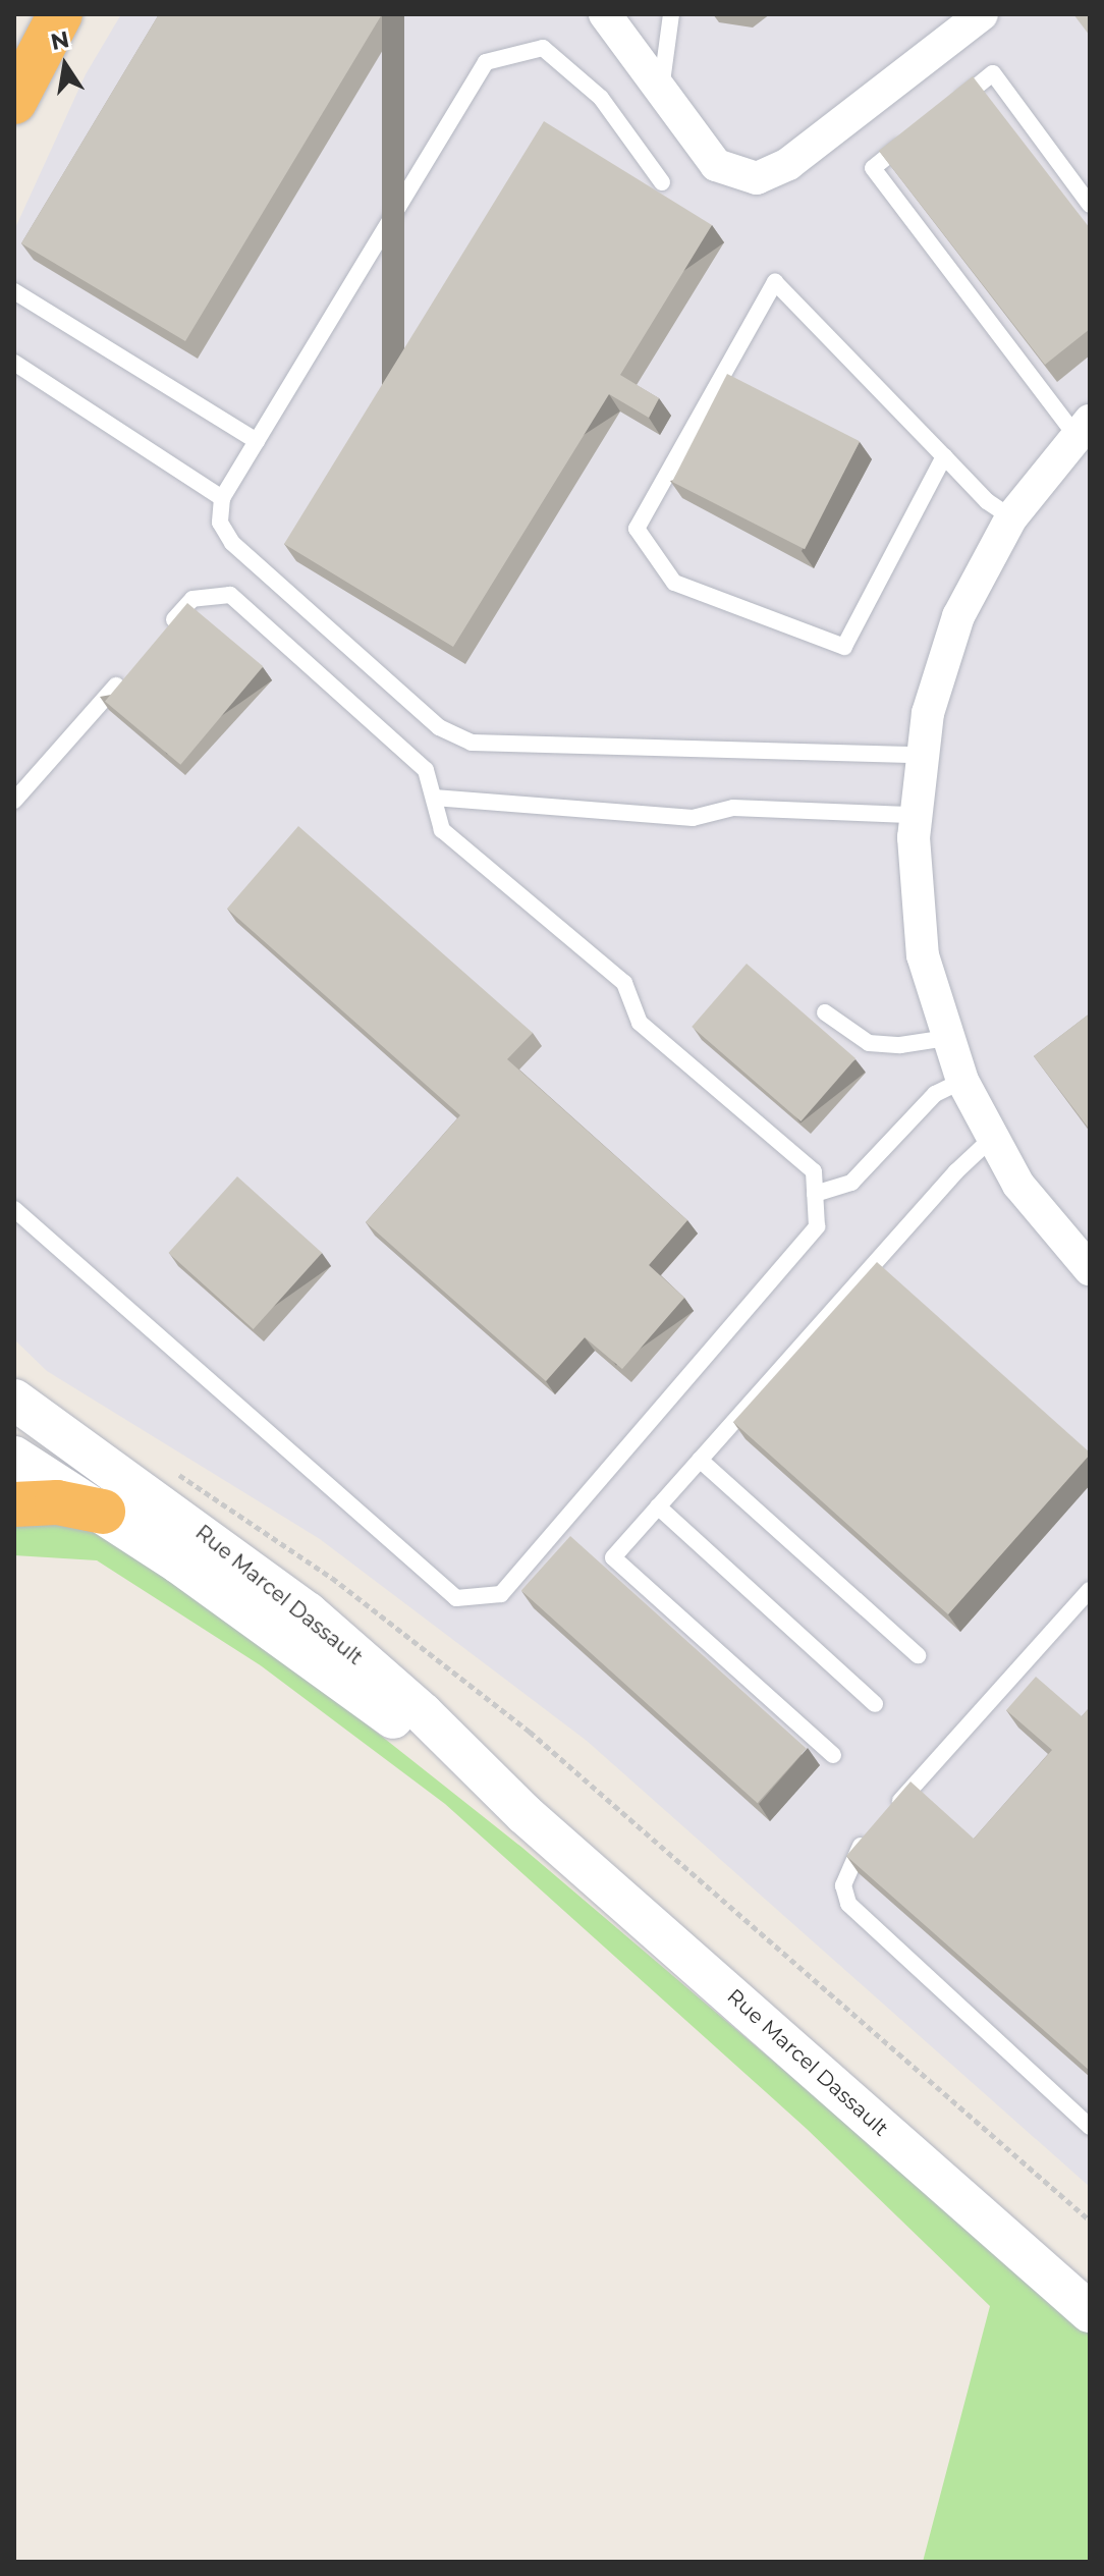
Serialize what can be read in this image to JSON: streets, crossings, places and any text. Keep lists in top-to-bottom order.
{
  "streets": {
    "street": ["Rue Marcel Dassault"]
  },
  "north": "top"
}
